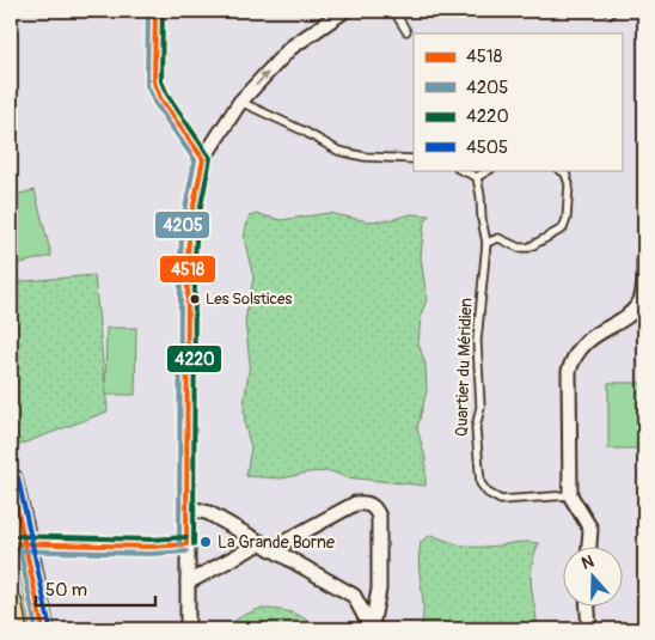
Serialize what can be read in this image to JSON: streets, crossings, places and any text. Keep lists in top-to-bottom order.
{
  "streets": {
    "lane": ["Quartier du Méridien"]
  },
  "places": ["Les Solstices", "La Grande Borne"],
  "lines": [
    "transit line 4518",
    "transit line 4205",
    "transit line 4220",
    "transit line 4505"
  ],
  "legend": [
    "4518",
    "4205",
    "4220",
    "4505"
  ],
  "scale_bar": "50 m",
  "north": "top"
}
